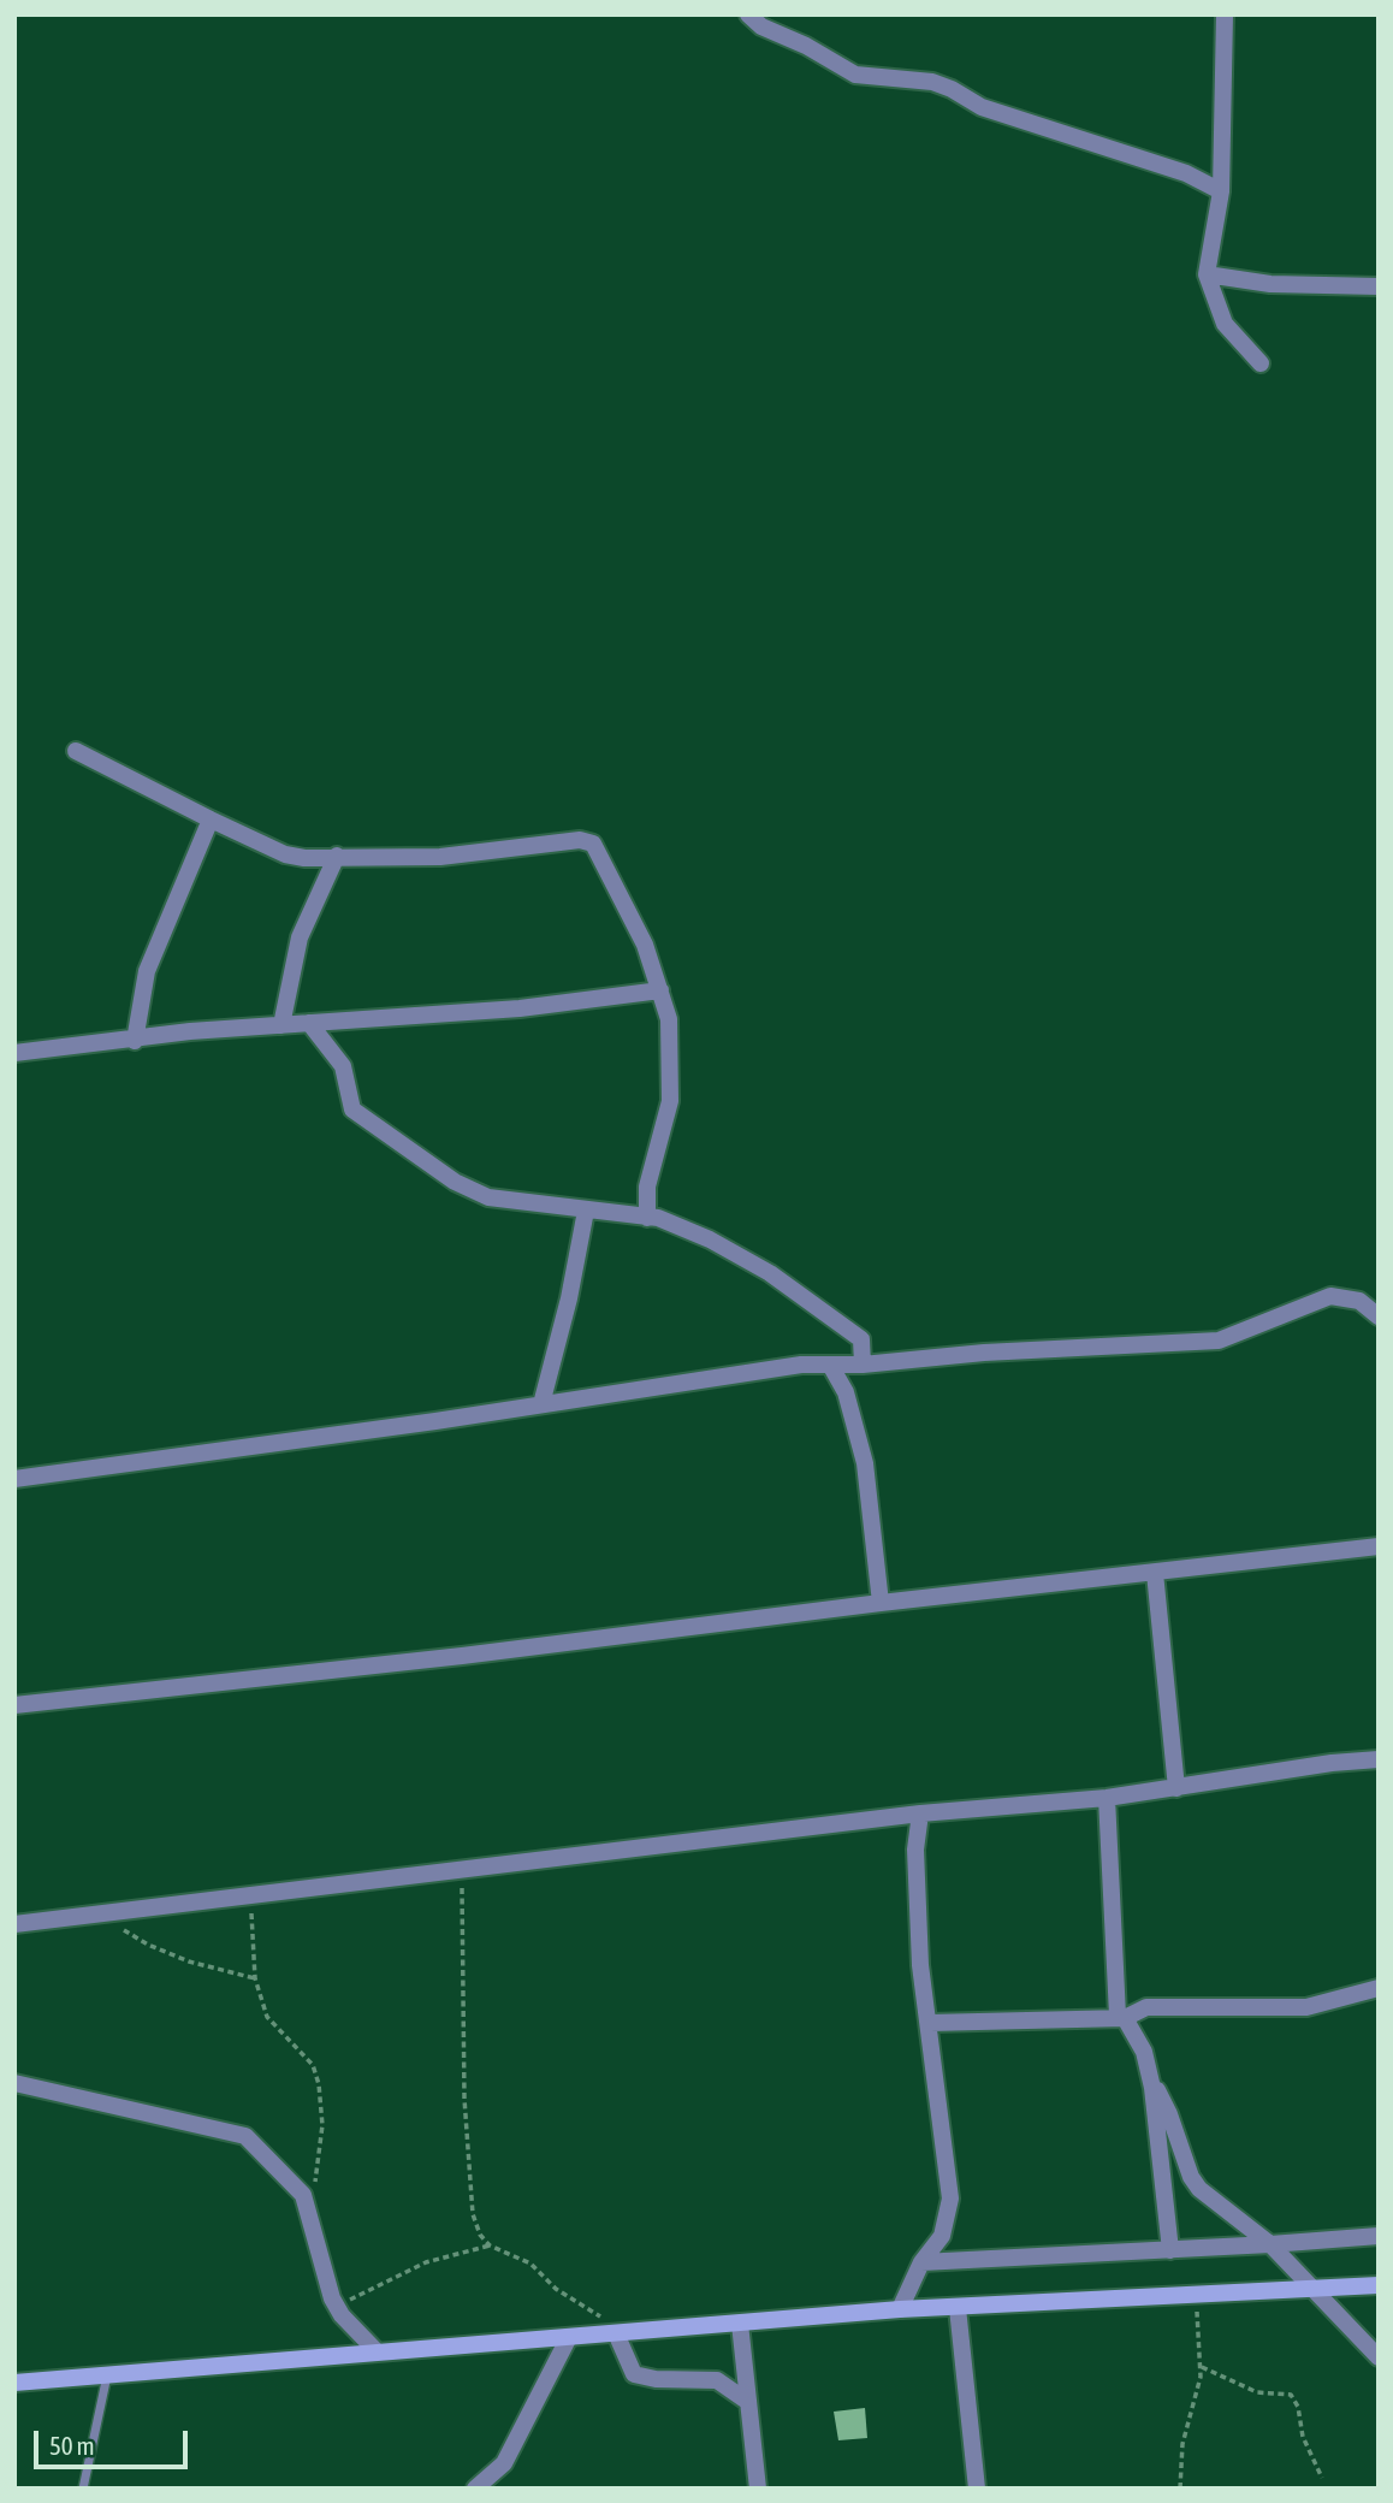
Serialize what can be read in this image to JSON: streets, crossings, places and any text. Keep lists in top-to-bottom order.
{
  "scale_bar": "50 m"
}
